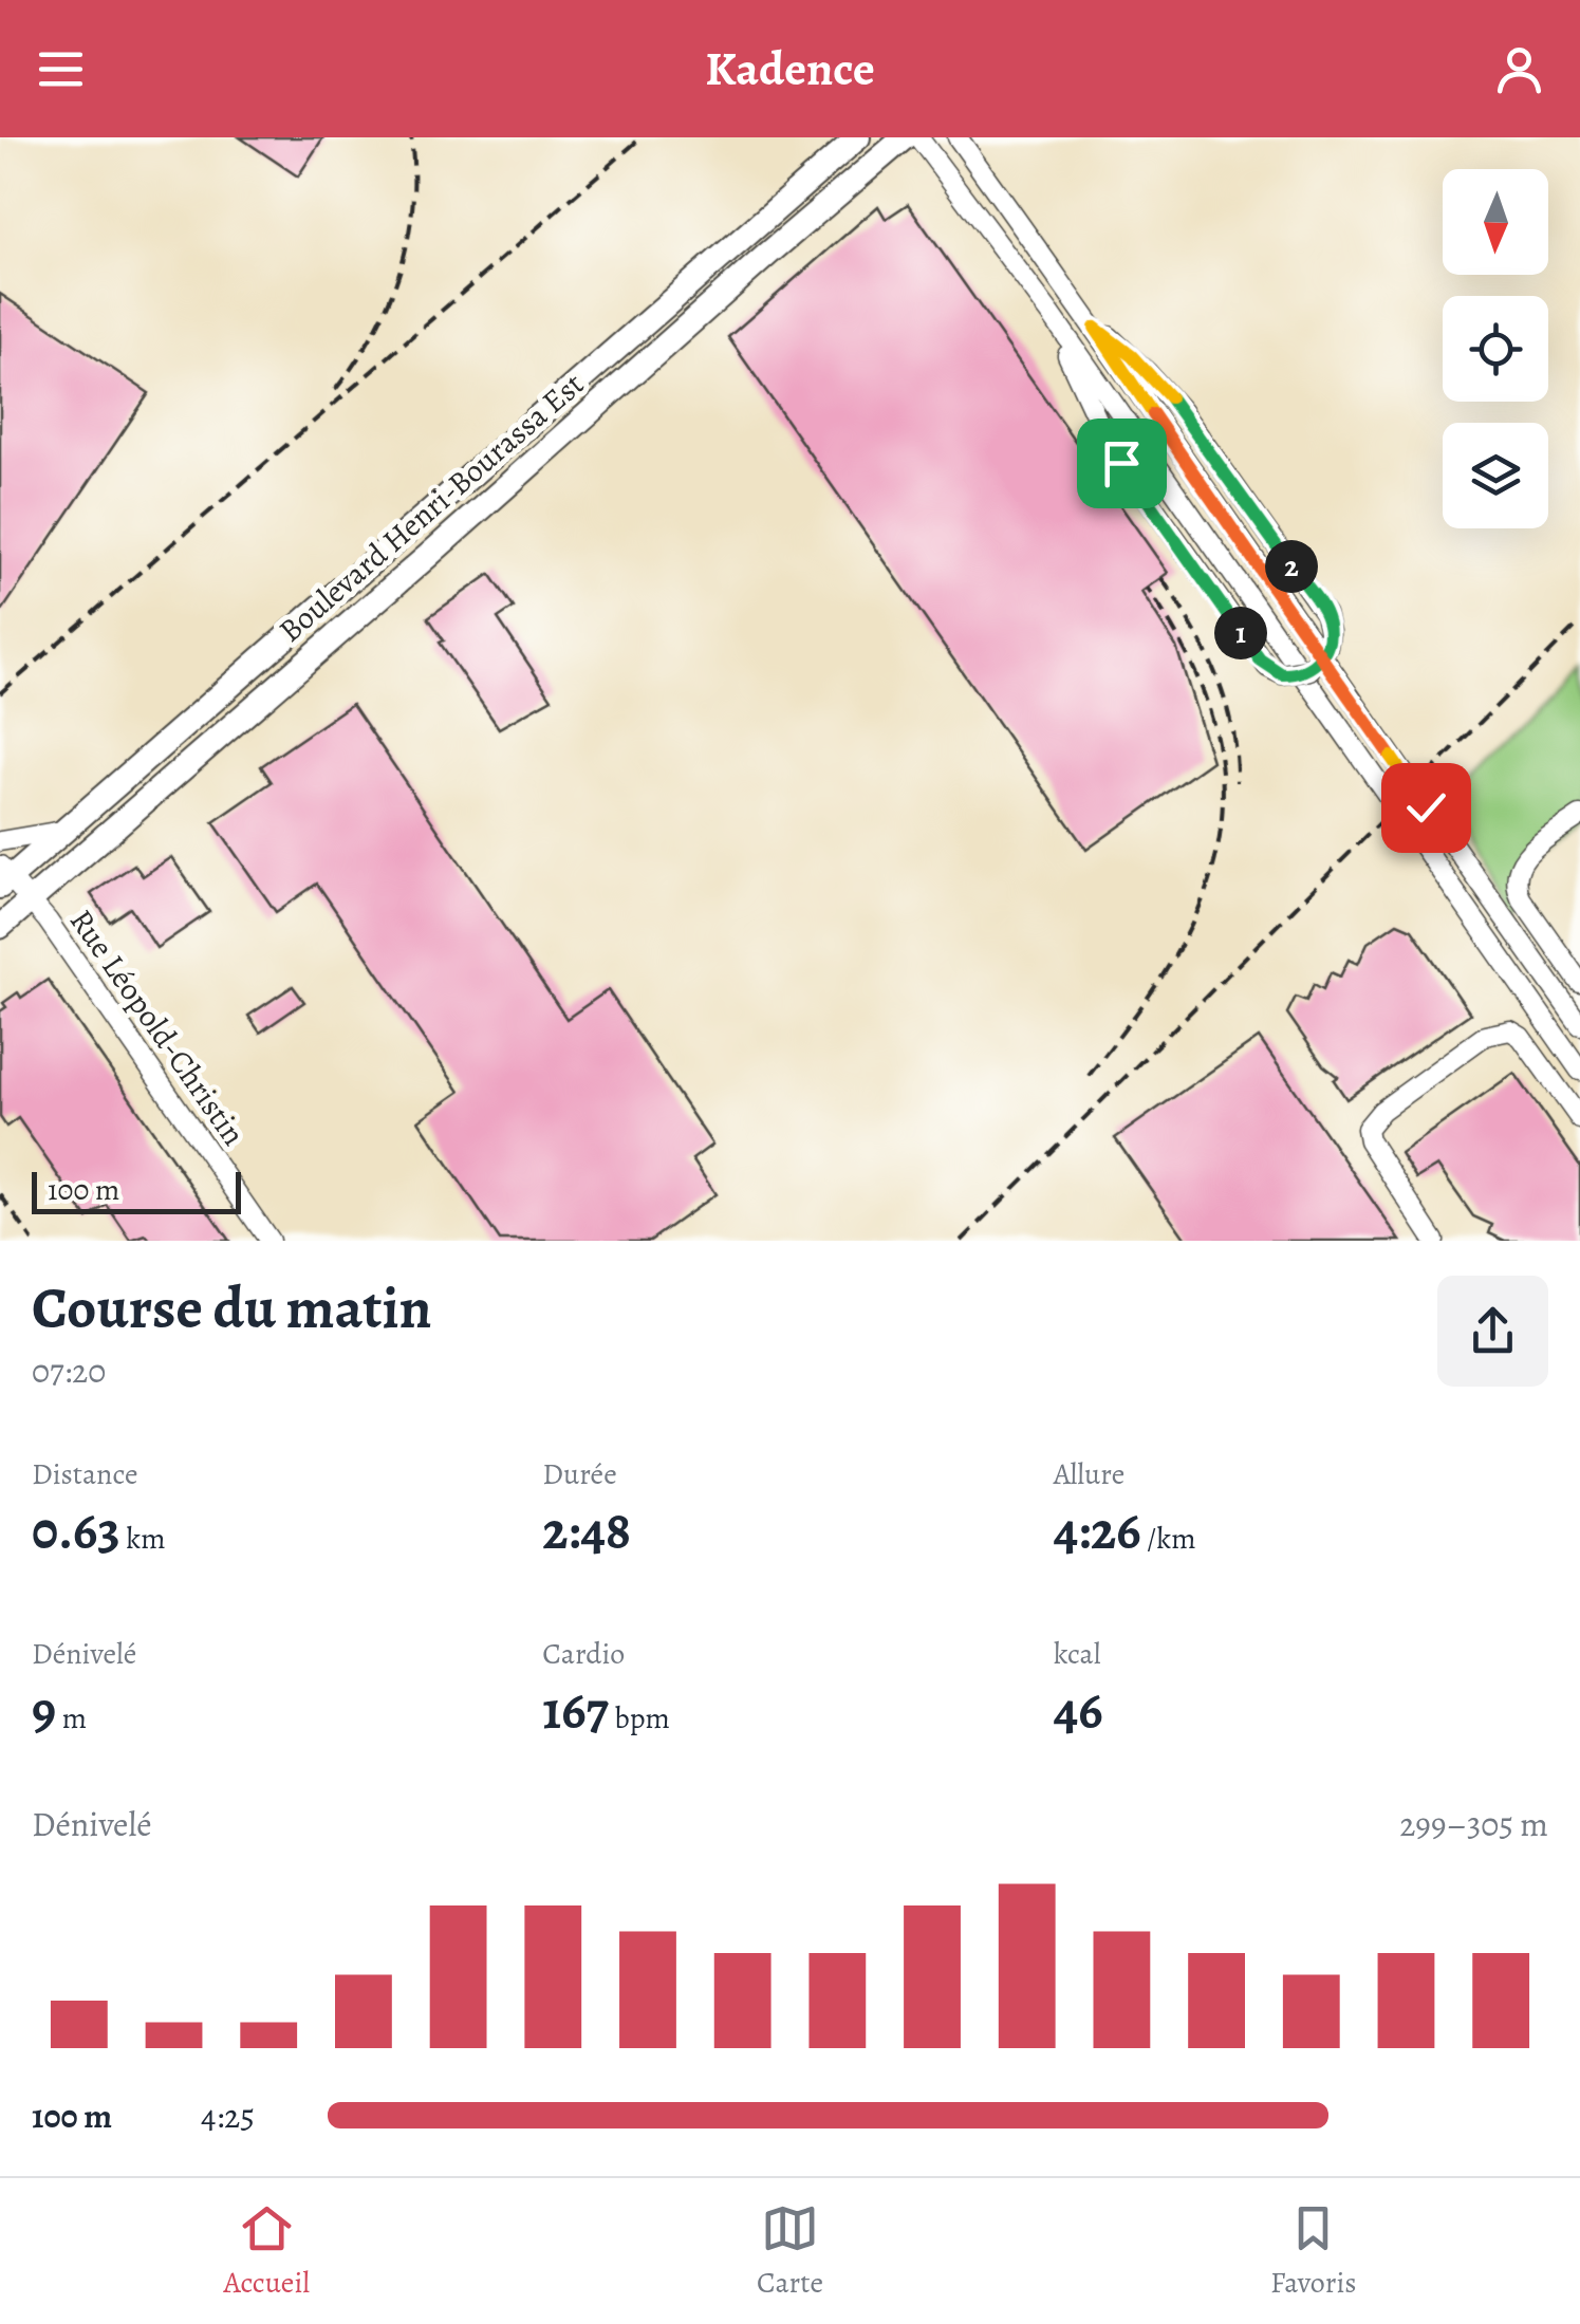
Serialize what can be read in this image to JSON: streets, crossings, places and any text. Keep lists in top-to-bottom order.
{
  "streets": {
    "main road": ["Boulevard Henri-Bourassa Est"],
    "street": ["Rue Léopold-Christin"]
  },
  "crossings": [
    ["Boulevard Henri-Bourassa Est", "Rue Léopold-Christin"]
  ],
  "scale_bar": "100 m",
  "north": "bottom",
  "page": {
    "header": "Kadence",
    "pins": ["2", "1"],
    "scale": "100 m",
    "heading": ["Course du matin", "07:20"],
    "stats": [
      ["Distance", "0.63 km"],
      ["Durée", "2:48"],
      ["Allure", "4:26 /km"],
      ["Dénivelé", "9 m"],
      ["Cardio", "167 bpm"],
      ["kcal", "46"]
    ],
    "chart": ["Dénivelé", "299–305 m"],
    "list": [
      {
        "name": "100 m",
        "note": "4:25"
      }
    ],
    "tabs": ["Accueil", "Carte", "Favoris"]
  }
}
